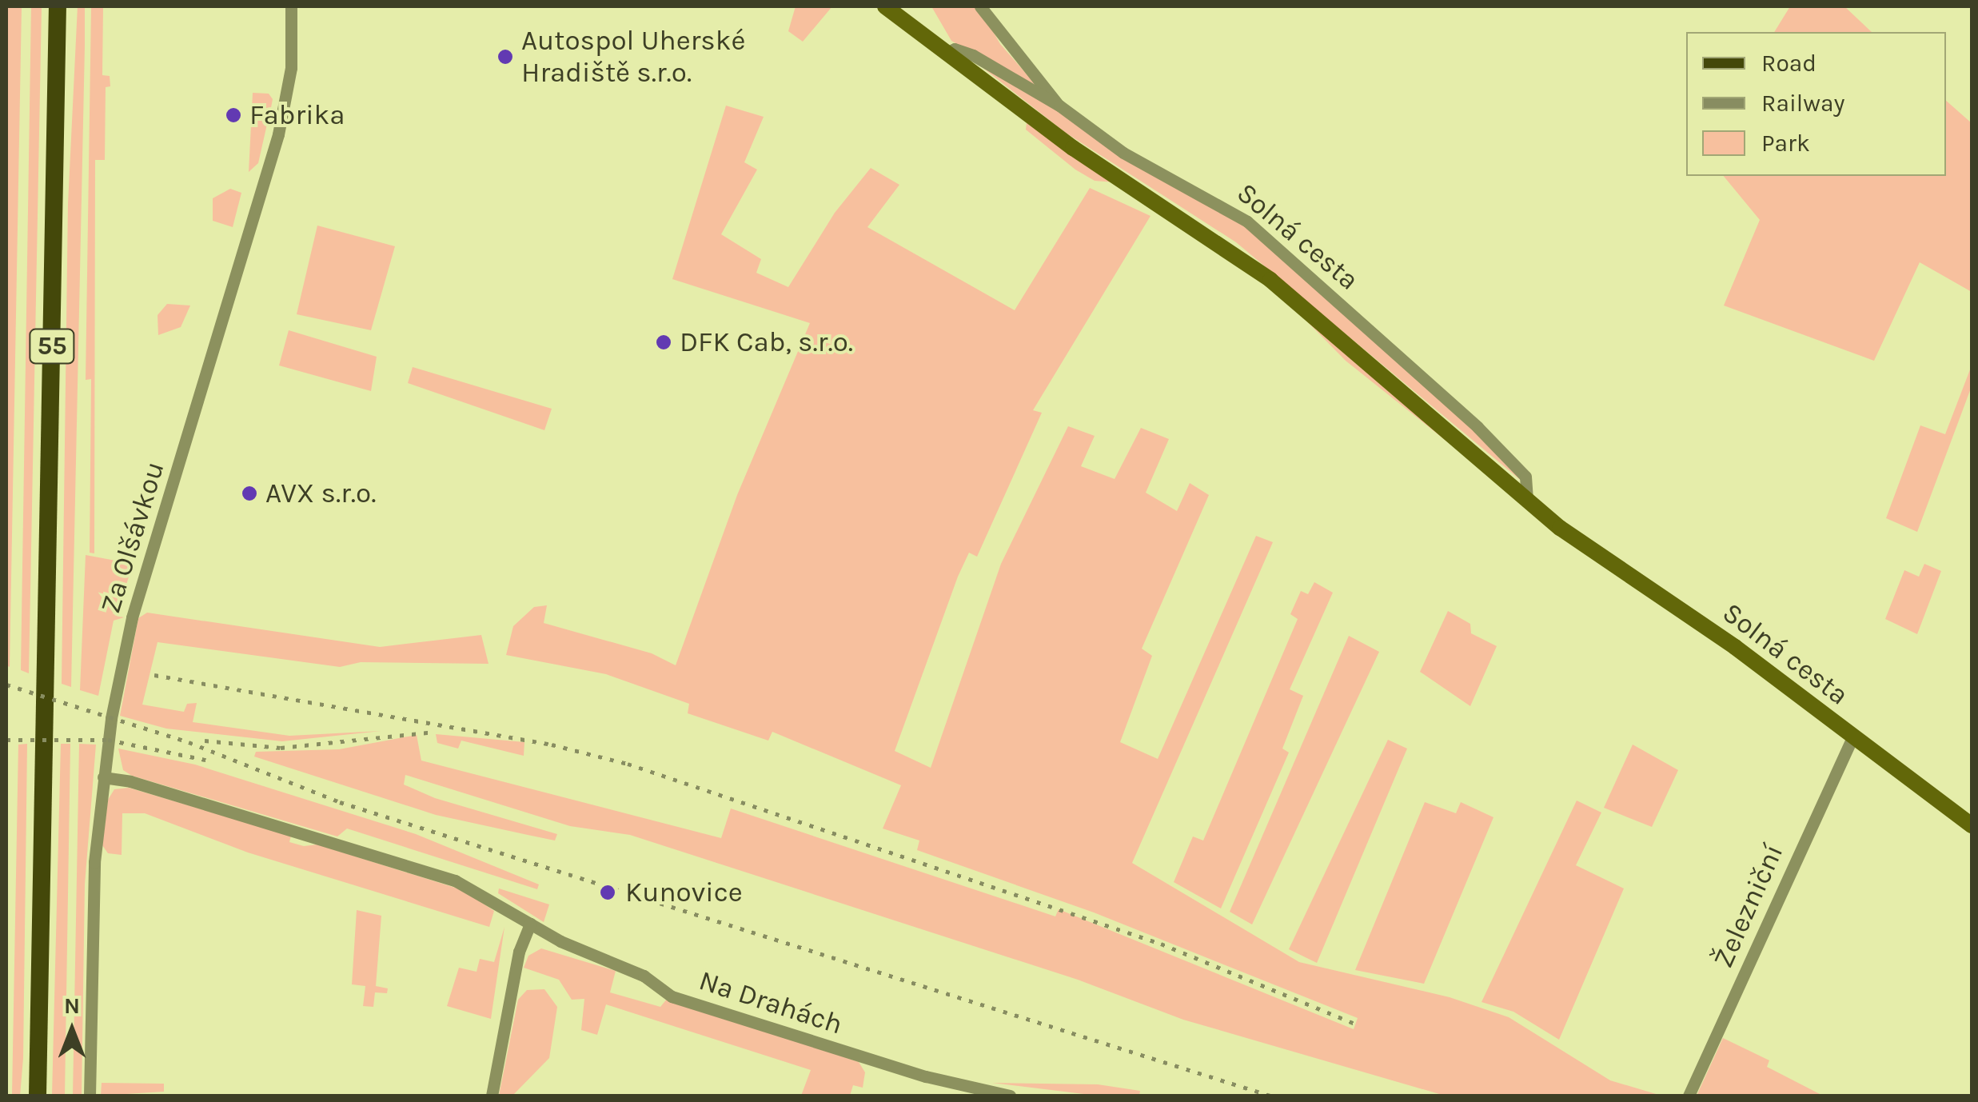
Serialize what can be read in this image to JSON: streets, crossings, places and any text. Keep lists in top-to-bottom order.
{
  "streets": {
    "main road": ["55"],
    "street": [
      "Solná cesta",
      "Za Olšávkou",
      "Železniční",
      "Na Drahách"
    ]
  },
  "crossings": [
    ["Solná cesta", "Železniční"],
    ["Za Olšávkou", "Na Drahách"]
  ],
  "places": [
    "Autospol Uherské Hradiště s.r.o.",
    "Fabrika",
    "DFK Cab, s.r.o.",
    "AVX s.r.o.",
    "Kunovice"
  ],
  "legend": ["Road", "Railway", "Park"],
  "north": "top"
}
